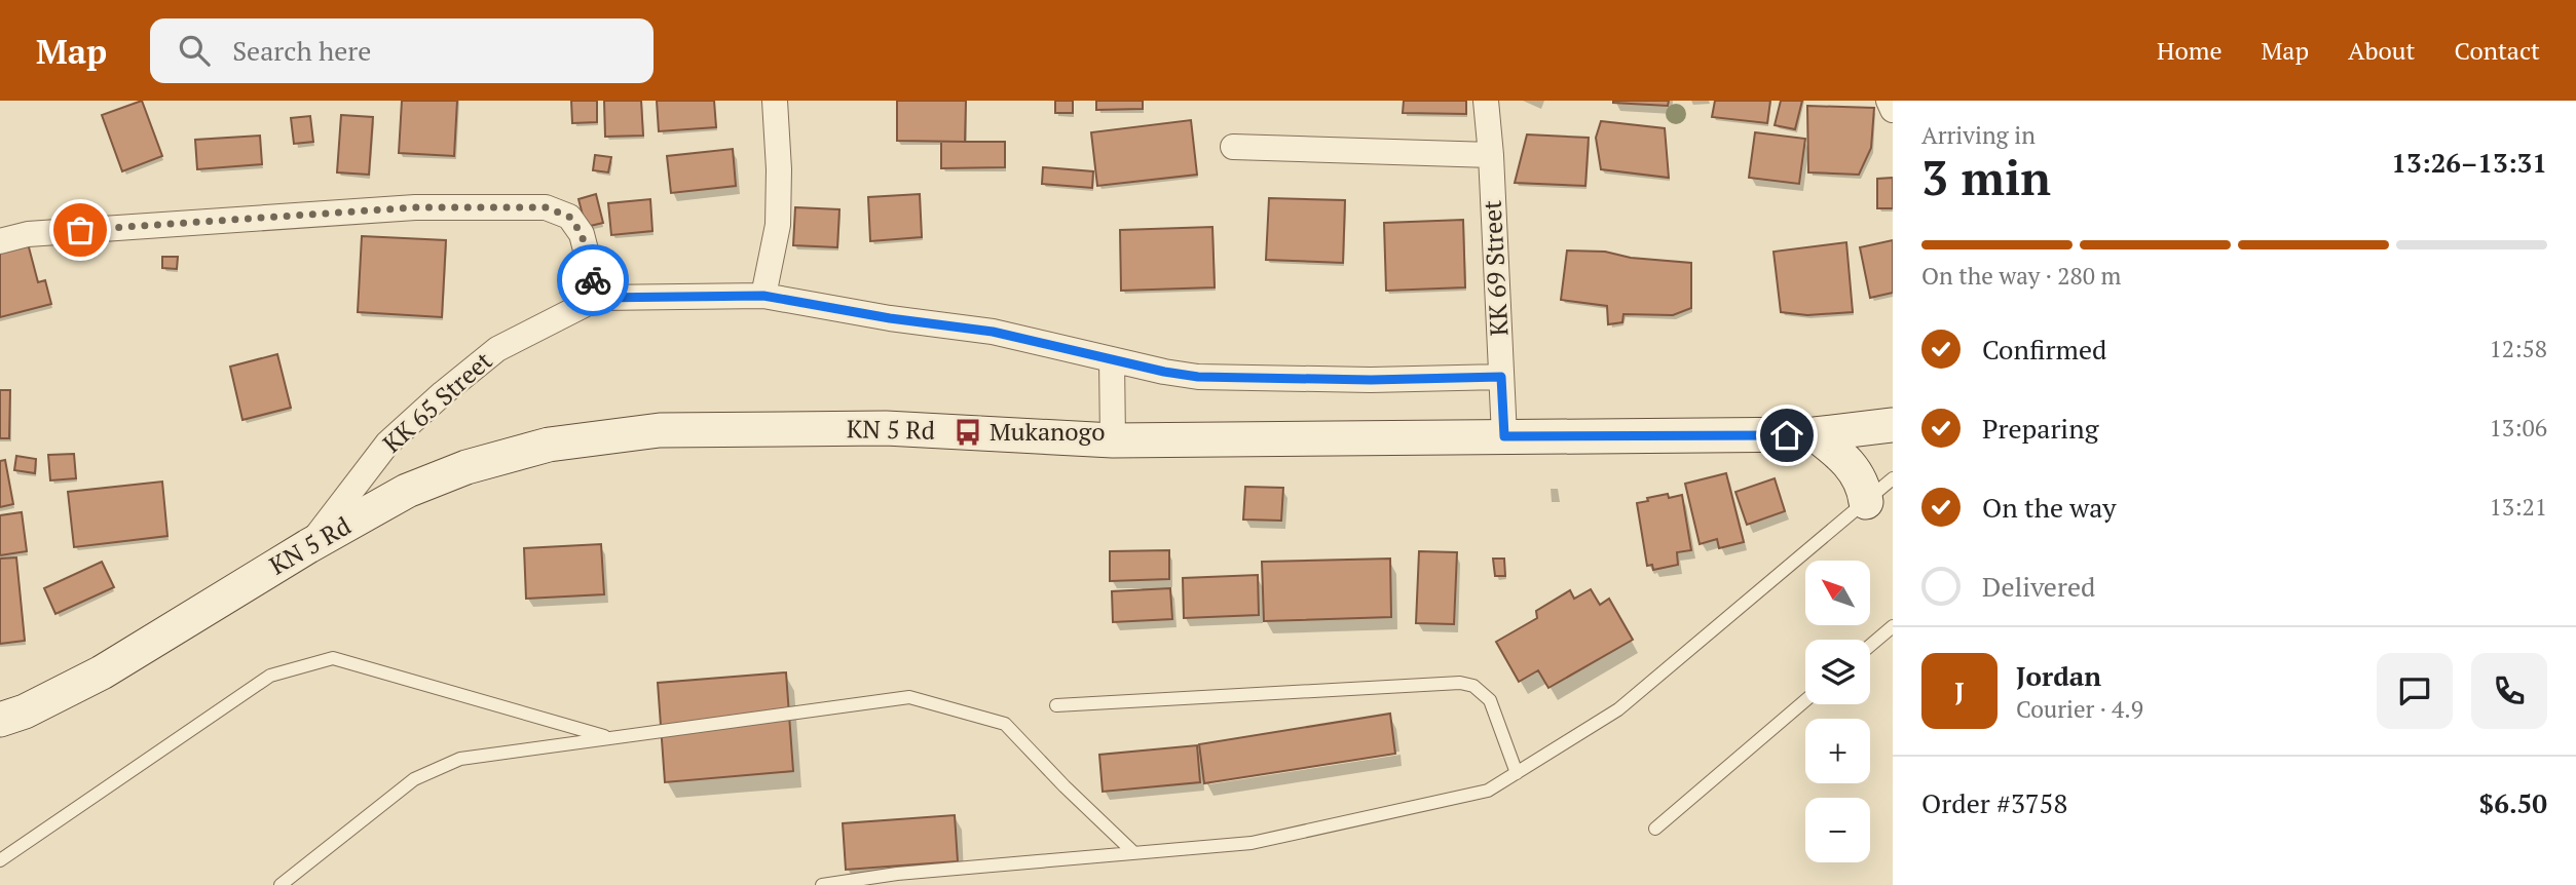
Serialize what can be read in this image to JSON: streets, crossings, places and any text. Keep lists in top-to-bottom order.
{
  "streets": {
    "main road": ["KN 5 Rd"],
    "street": ["KK 69 Street", "KK 65 Street"]
  },
  "crossings": [
    ["KK 69 Street", "KN 5 Rd"],
    ["KK 65 Street", "KN 5 Rd"]
  ],
  "places": {
    "bus stop": ["Mukanogo"]
  },
  "north": "top left",
  "page": {
    "header": "Map",
    "search": "Search here",
    "nav": [
      "Home",
      "Map",
      "About",
      "Contact"
    ],
    "heading": ["3 min", "Arriving in", "13:26–13:31"],
    "panel": [
      "Jordan",
      "Courier · 4.9",
      "Order #3758",
      "$6.50"
    ],
    "bar": "On the way · 280 m",
    "list": [
      ["Confirmed", "12:58"],
      ["Preparing", "13:06"],
      ["On the way", "13:21"],
      "Delivered"
    ],
    "map_buttons": ["+", "−"],
    "round": "J"
  }
}
